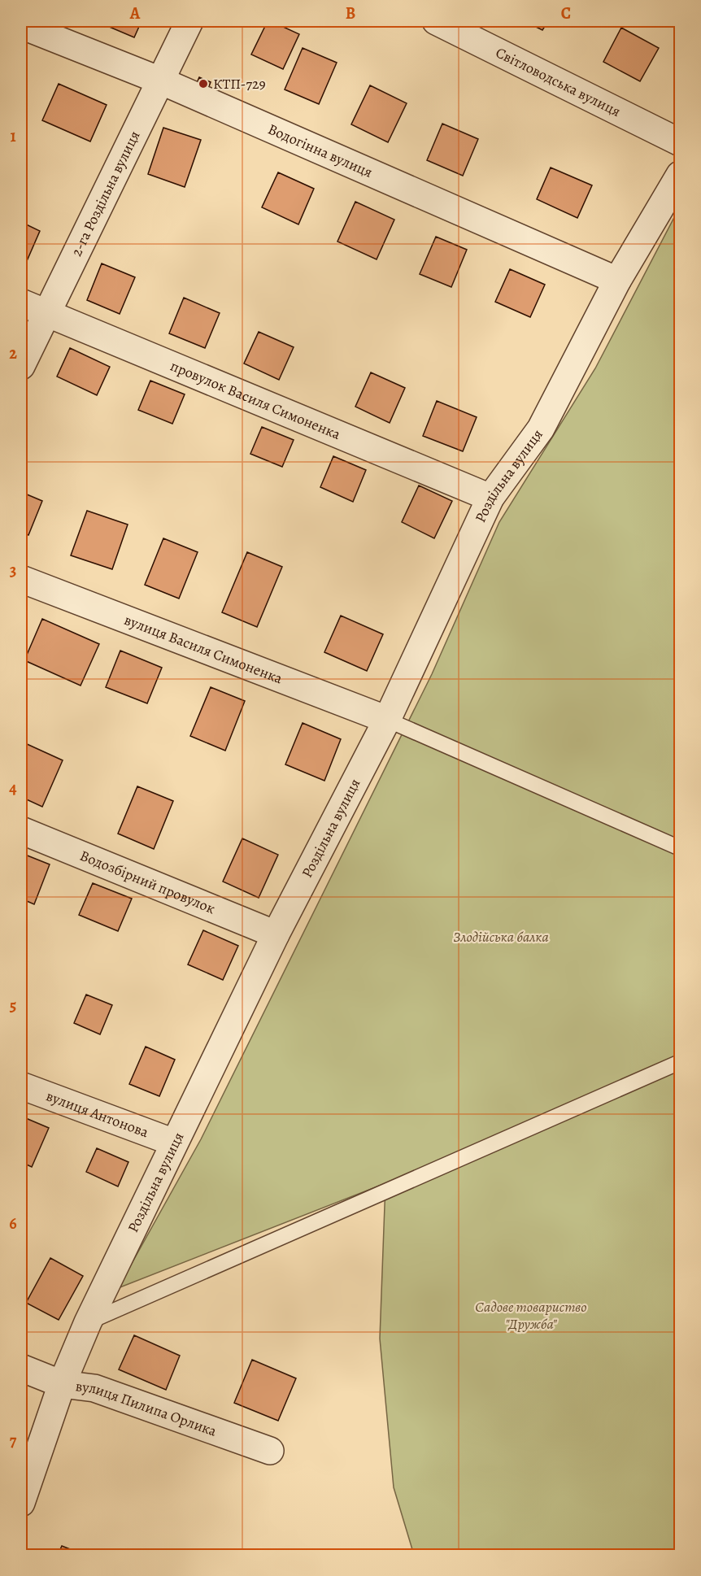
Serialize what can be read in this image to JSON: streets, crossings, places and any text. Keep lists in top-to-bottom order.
{
  "streets": {
    "street": [
      "Світловодська вулиця",
      "Водогінна вулиця",
      "2-га Роздільна вулиця",
      "провулок Василя Симоненка",
      "Роздільна вулиця",
      "вулиця Василя Симоненка",
      "Водозбірний провулок",
      "вулиця Антонова",
      "вулиця Пилипа Орлика"
    ]
  },
  "crossings": [
    ["Водогінна вулиця", "2-га Роздільна вулиця"],
    ["Водогінна вулиця", "Роздільна вулиця"],
    ["2-га Роздільна вулиця", "провулок Василя Симоненка"],
    ["провулок Василя Симоненка", "Роздільна вулиця"],
    ["Роздільна вулиця", "вулиця Василя Симоненка"],
    ["Роздільна вулиця", "Водозбірний провулок"],
    ["Роздільна вулиця", "вулиця Антонова"],
    ["Роздільна вулиця", "вулиця Пилипа Орлика"]
  ],
  "parks": ["Злодійська балка", "Садове товариство \"Дружба\""],
  "places": ["КТП-729"],
  "grid": {
    "columns": ["A", "B", "C"],
    "rows": [
      "1",
      "2",
      "3",
      "4",
      "5",
      "6",
      "7"
    ]
  }
}
